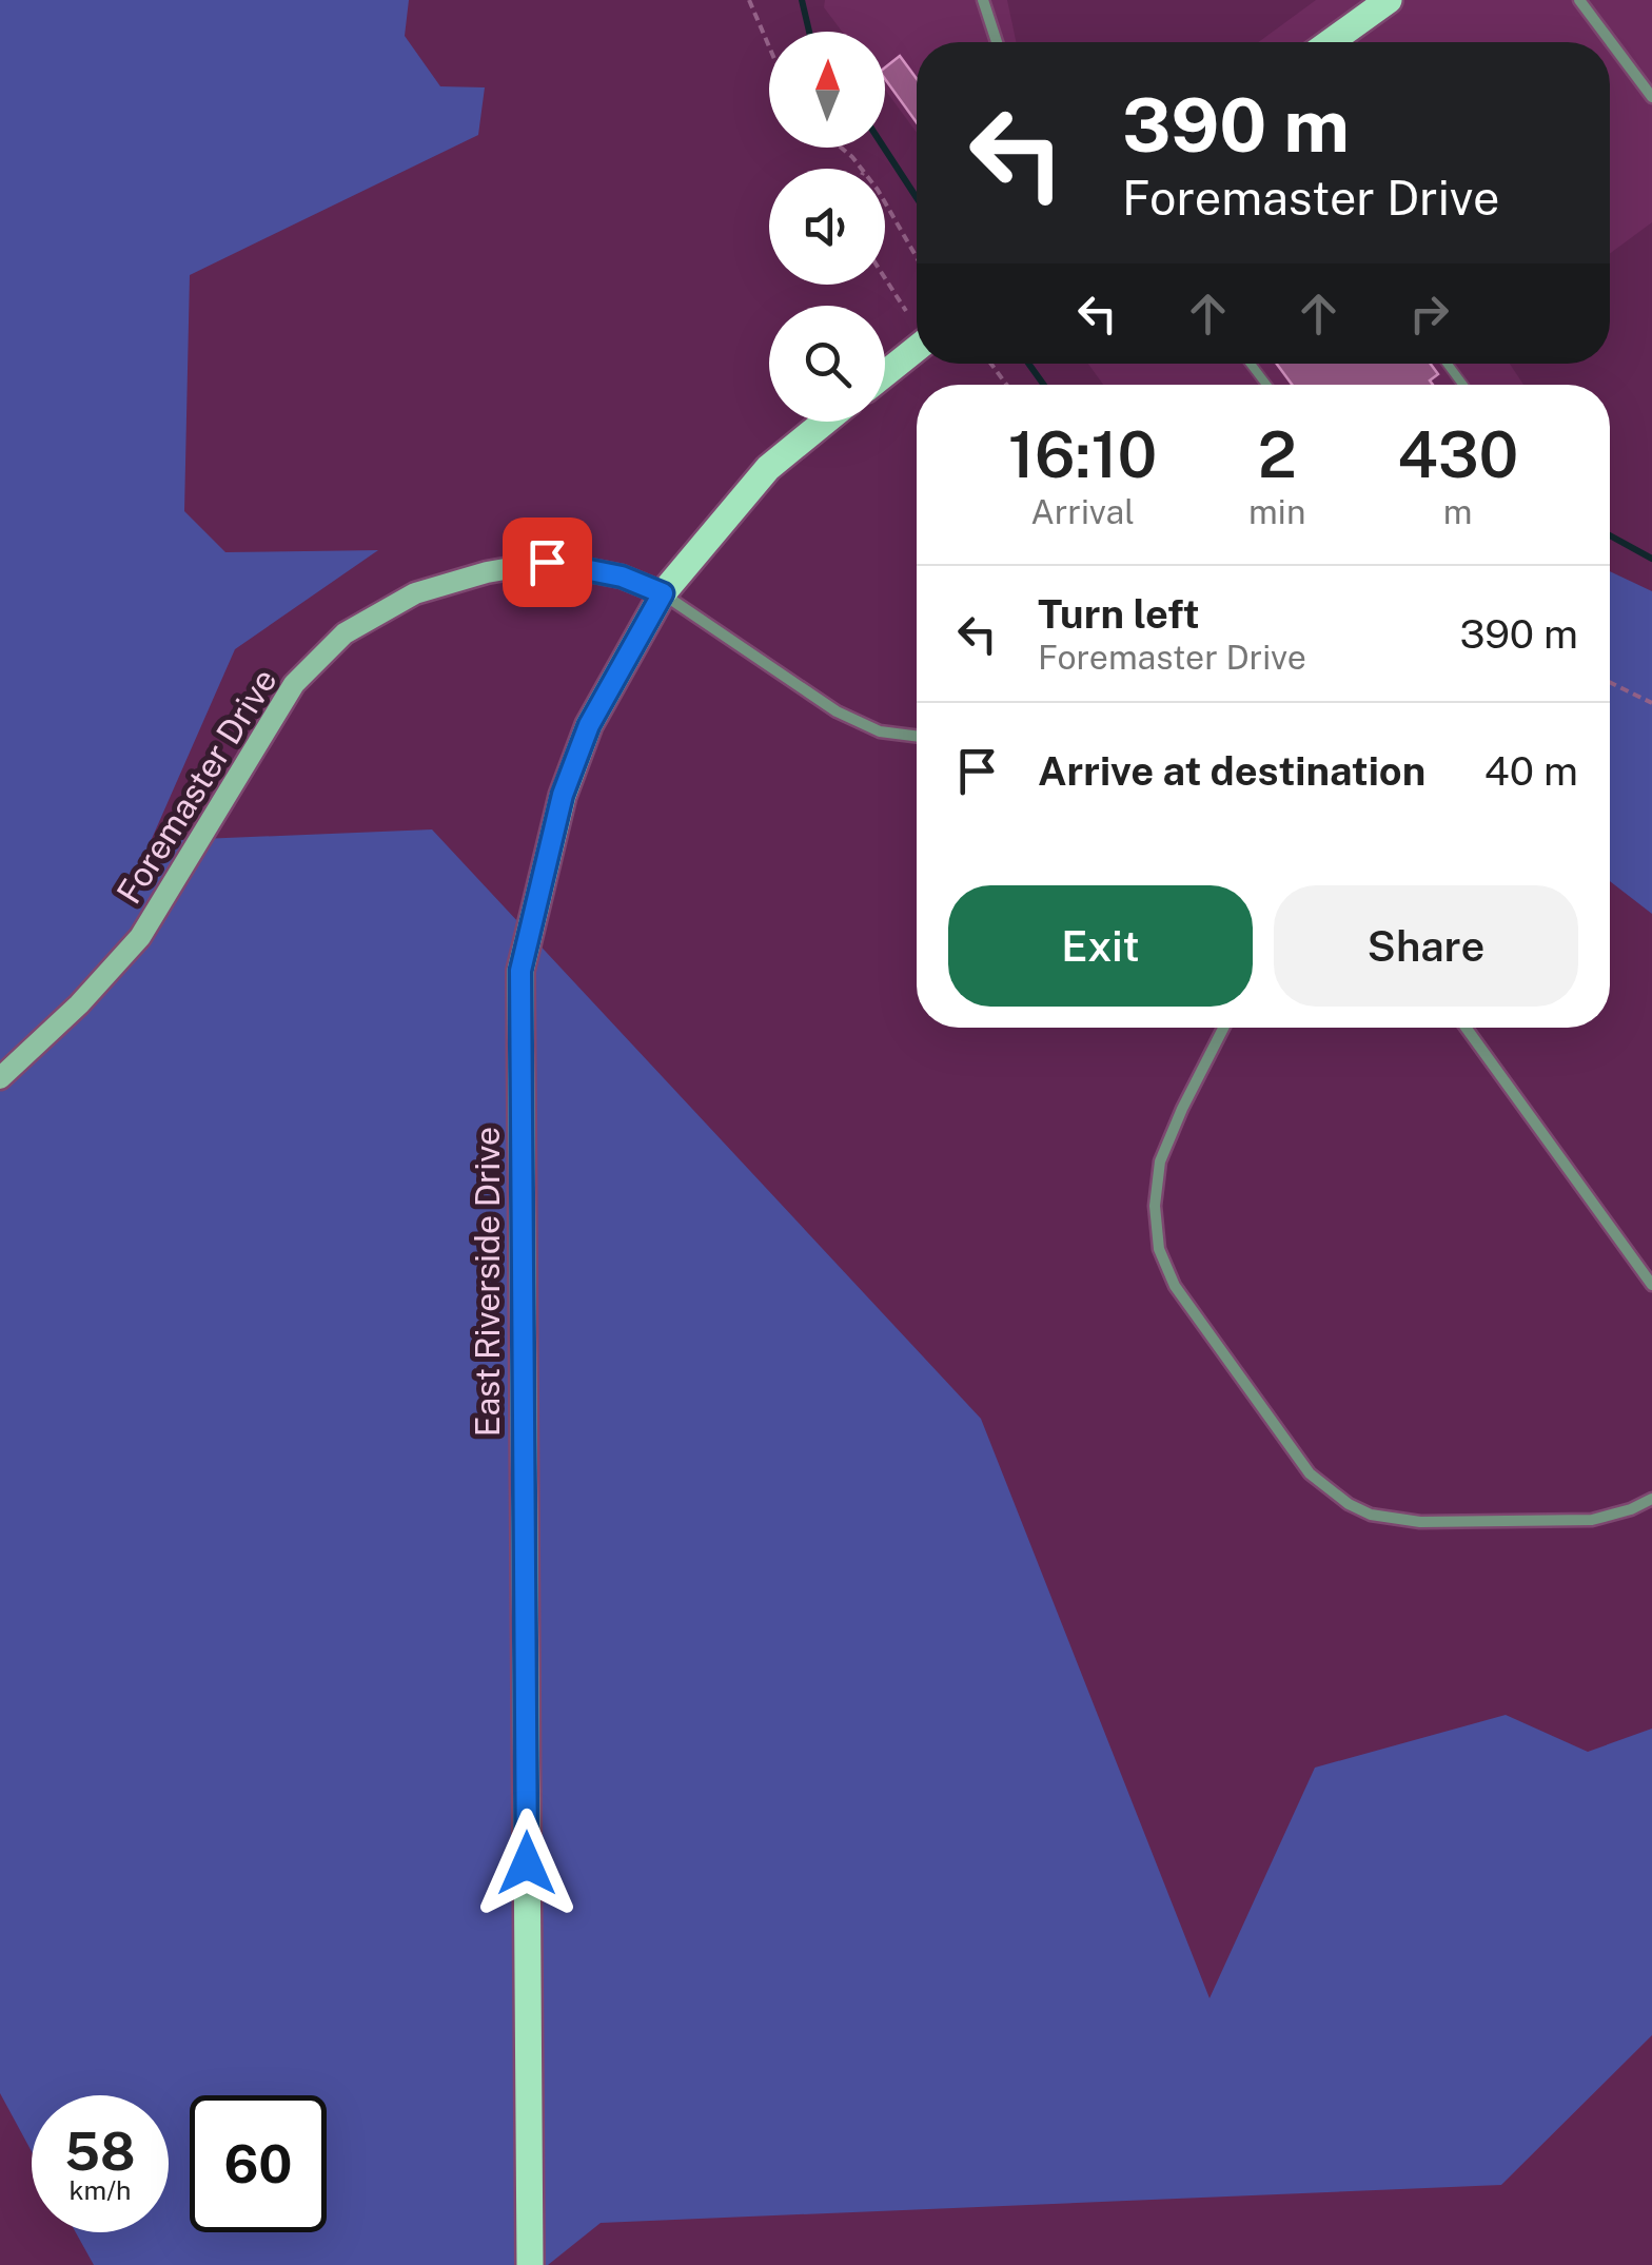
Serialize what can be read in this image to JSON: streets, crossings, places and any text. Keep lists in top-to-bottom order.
{
  "streets": {
    "main road": ["Foremaster Drive", "East Riverside Drive"]
  },
  "crossings": [
    ["Foremaster Drive", "East Riverside Drive"]
  ],
  "north": "top",
  "page": {
    "turn": ["390 m", "Foremaster Drive"],
    "eta": [
      "16:10",
      "Arrival",
      "2",
      "min",
      "430",
      "m"
    ],
    "list": [
      {
        "name": "Turn left",
        "note": "Foremaster Drive",
        "value": "390 m"
      },
      {
        "name": "Arrive at destination",
        "value": "40 m"
      }
    ],
    "buttons": ["Exit", "Share"],
    "speed": "58 km/h",
    "limit": "60"
  }
}
